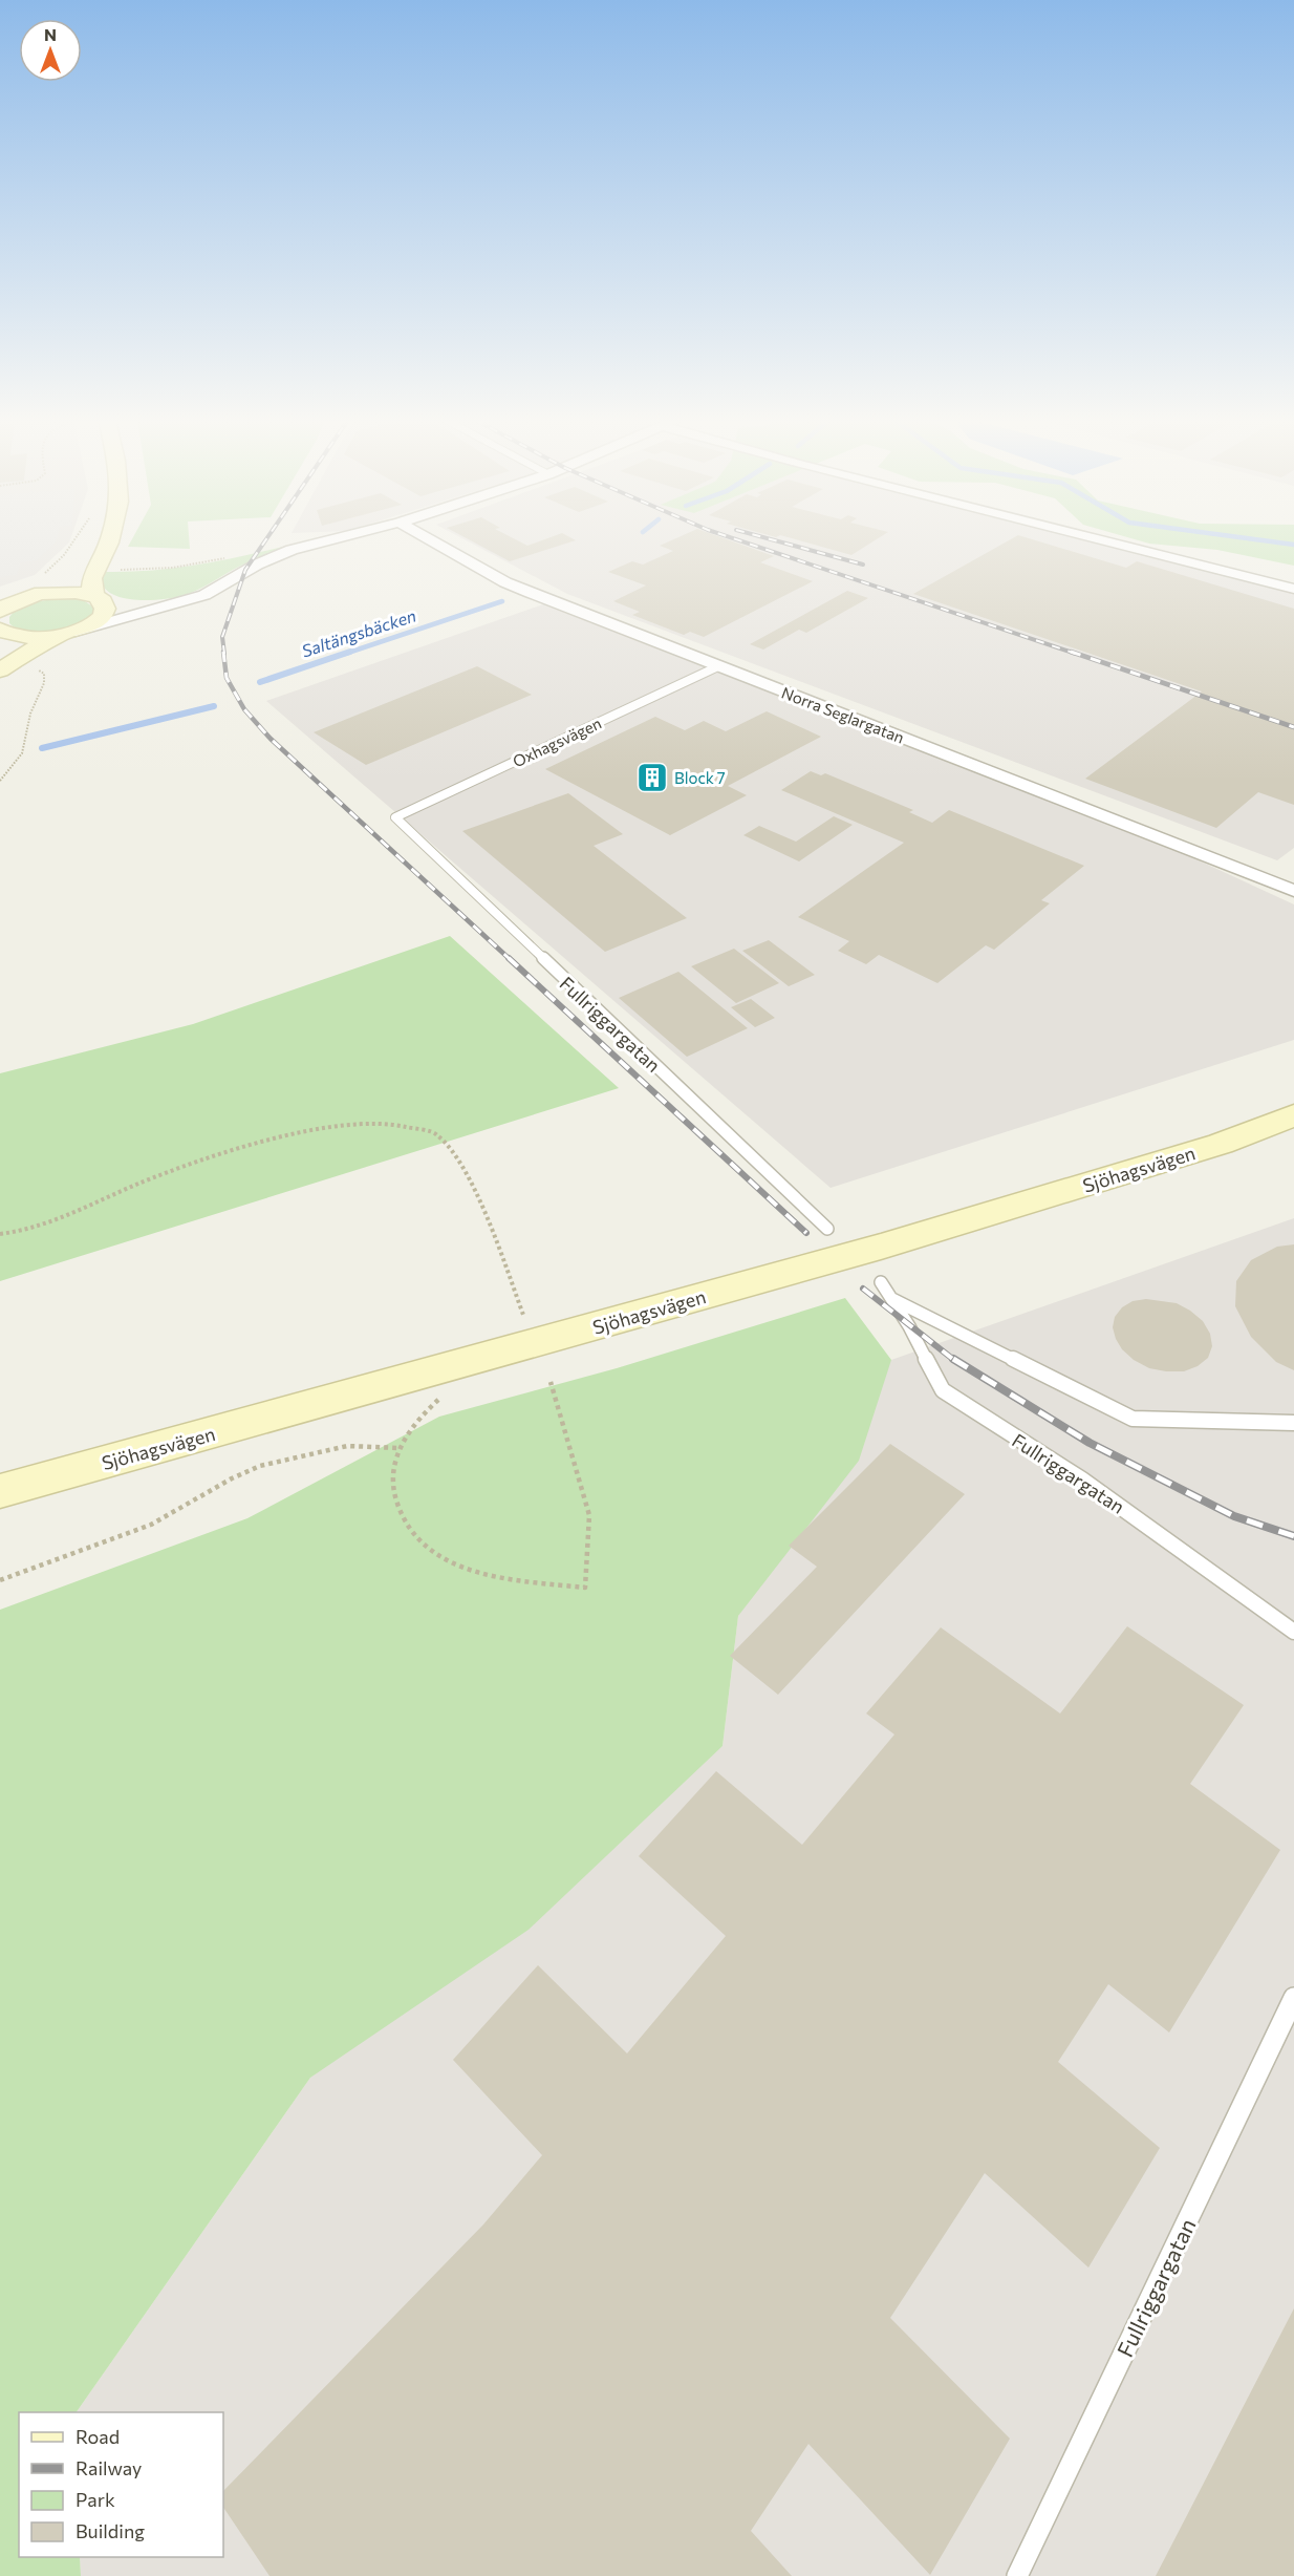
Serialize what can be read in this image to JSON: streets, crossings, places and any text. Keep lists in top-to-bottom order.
{
  "streets": {
    "main road": ["Sjöhagsvägen"],
    "street": ["Norra Seglargatan"],
    "lane": ["Oxhagsvägen", "Fullriggargatan"]
  },
  "crossings": [
    ["Norra Seglargatan", "Oxhagsvägen"],
    ["Oxhagsvägen", "Fullriggargatan"]
  ],
  "water": ["Saltängsbäcken"],
  "places": {
    "building": ["Block 7"]
  },
  "legend": [
    "Road",
    "Railway",
    "Park",
    "Building"
  ],
  "north": "top"
}
